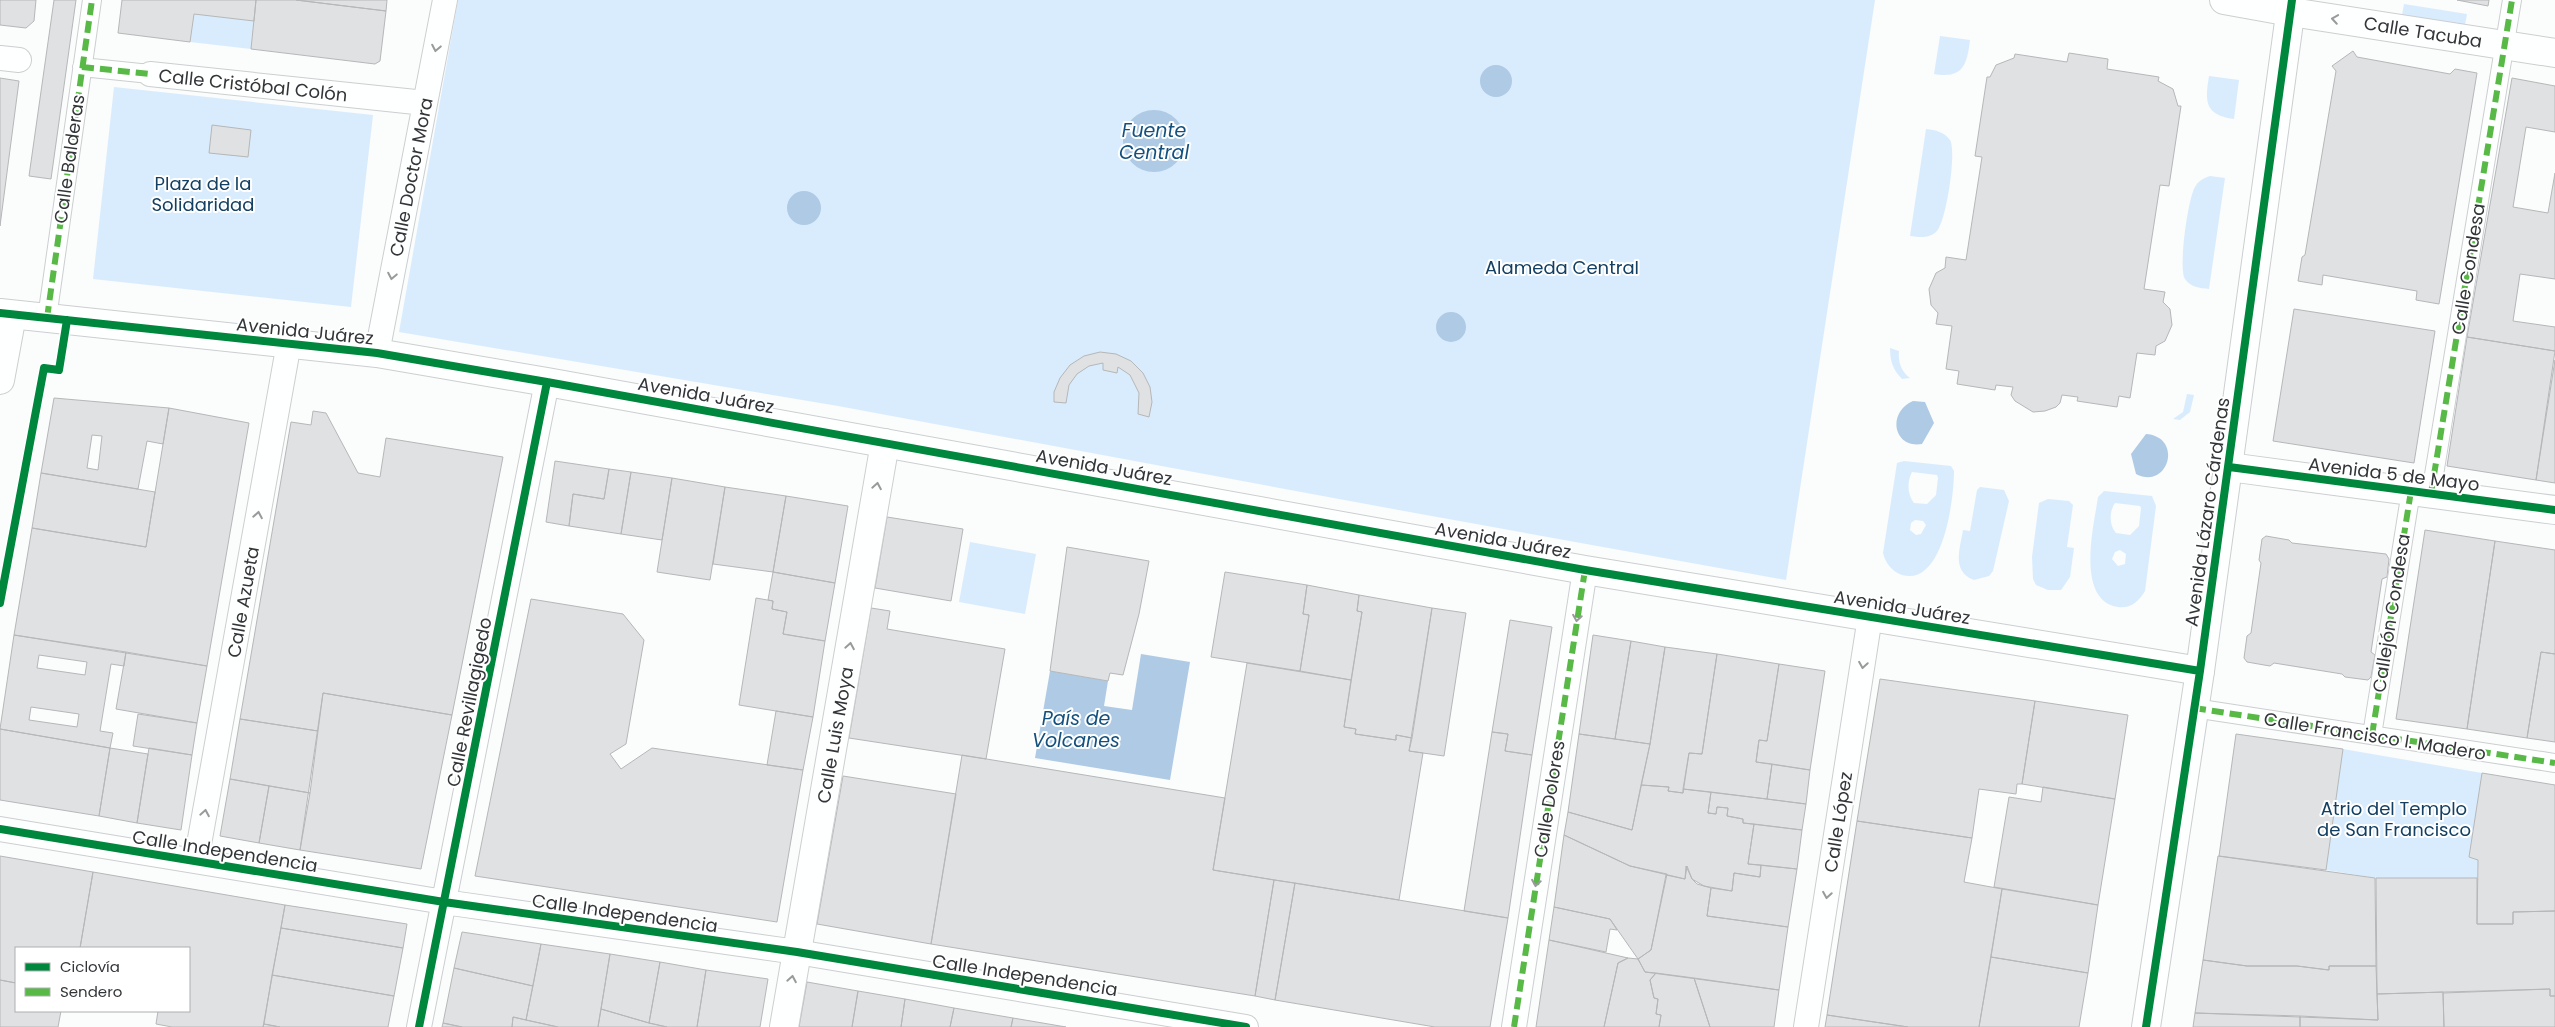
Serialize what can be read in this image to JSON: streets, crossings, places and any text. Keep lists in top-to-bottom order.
{
  "streets": {
    "main road": [
      "Calle Tacuba",
      "Avenida Juárez",
      "Avenida 5 de Mayo",
      "Avenida Lázaro Cárdenas",
      "Calle Luis Moya"
    ],
    "street": [
      "Calle Cristóbal Colón",
      "Calle Balderas",
      "Calle Doctor Mora",
      "Calle Condesa",
      "Calle Azueta",
      "Callejón Condesa",
      "Calle Revillagigedo",
      "Calle Francisco I. Madero",
      "Calle Dolores",
      "Calle López",
      "Calle Independencia"
    ]
  },
  "crossings": [
    ["Calle Tacuba", "Calle Condesa"],
    ["Calle Tacuba", "Avenida Lázaro Cárdenas"],
    ["Calle Cristóbal Colón", "Calle Balderas"],
    ["Calle Cristóbal Colón", "Calle Doctor Mora"],
    ["Calle Balderas", "Avenida Juárez"],
    ["Calle Doctor Mora", "Avenida Juárez"],
    ["Calle Condesa", "Avenida 5 de Mayo"],
    ["Calle Condesa", "Callejón Condesa"],
    ["Avenida Juárez", "Avenida Lázaro Cárdenas"],
    ["Avenida Juárez", "Calle Azueta"],
    ["Avenida Juárez", "Calle Revillagigedo"],
    ["Avenida Juárez", "Calle Luis Moya"],
    ["Avenida Juárez", "Calle Dolores"],
    ["Avenida Juárez", "Calle López"],
    ["Avenida 5 de Mayo", "Avenida Lázaro Cárdenas"],
    ["Avenida 5 de Mayo", "Callejón Condesa"],
    ["Avenida Lázaro Cárdenas", "Calle Francisco I. Madero"],
    ["Calle Azueta", "Calle Independencia"],
    ["Callejón Condesa", "Calle Francisco I. Madero"],
    ["Calle Revillagigedo", "Calle Independencia"],
    ["Calle Luis Moya", "Calle Independencia"]
  ],
  "one_way": [
    "Calle Tacuba",
    "Calle Doctor Mora",
    "Calle Azueta",
    "Calle Luis Moya",
    "Calle Dolores",
    "Calle López"
  ],
  "water": ["Fuente Central", "País de Volcanes"],
  "parks": ["Plaza de la Solidaridad", "Alameda Central", "Atrio del Templo de San Francisco"],
  "legend": ["Ciclovía", "Sendero"]
}
